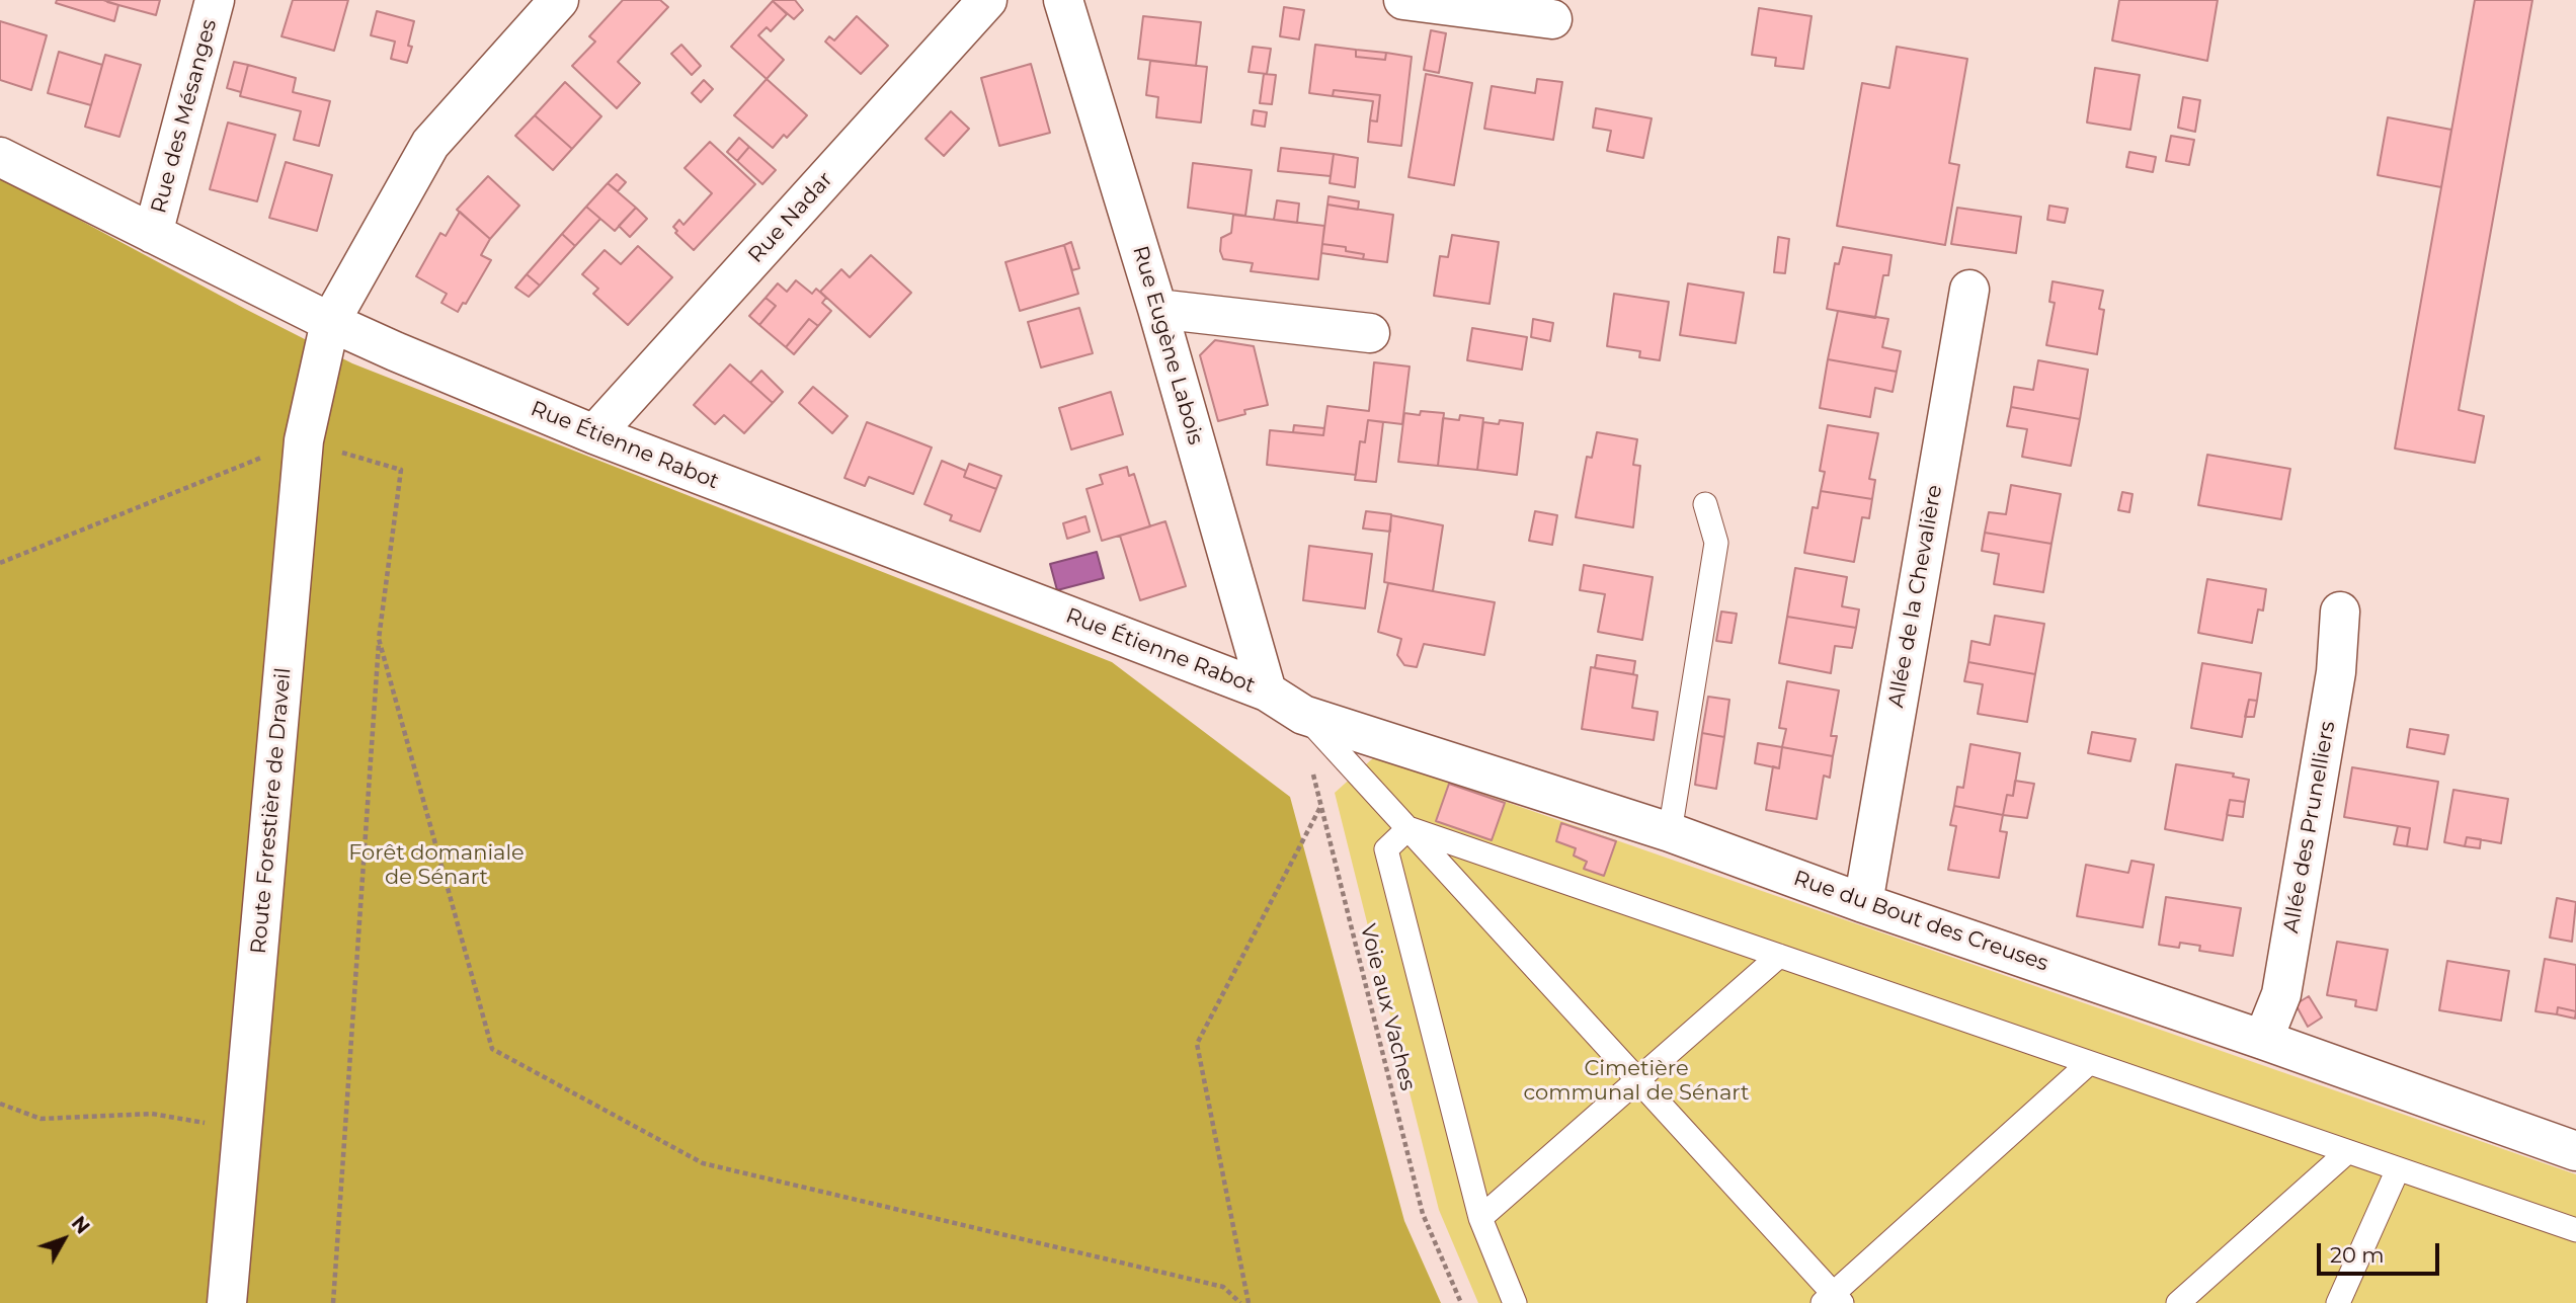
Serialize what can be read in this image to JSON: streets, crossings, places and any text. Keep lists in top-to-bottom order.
{
  "streets": {
    "street": [
      "Rue des Mésanges",
      "Rue Nadar",
      "Rue Eugène Labois",
      "Rue Étienne Rabot",
      "Allée de la Chevalière",
      "Route Forestière de Draveil",
      "Allée des Prunelliers",
      "Rue du Bout des Creuses"
    ],
    "path": ["Voie aux Vaches"]
  },
  "crossings": [
    ["Rue des Mésanges", "Rue Étienne Rabot"],
    ["Rue Nadar", "Rue Étienne Rabot"],
    ["Rue Eugène Labois", "Rue Étienne Rabot"],
    ["Rue Eugène Labois", "Rue du Bout des Creuses"],
    ["Rue Étienne Rabot", "Route Forestière de Draveil"],
    ["Rue Étienne Rabot", "Rue du Bout des Creuses"],
    ["Allée de la Chevalière", "Rue du Bout des Creuses"],
    ["Allée des Prunelliers", "Rue du Bout des Creuses"],
    ["Rue du Bout des Creuses", "Voie aux Vaches"]
  ],
  "parks": ["Forêt domaniale de Sénart", "Cimetière communal de Sénart"],
  "scale_bar": "20 m",
  "north": "top right"
}
